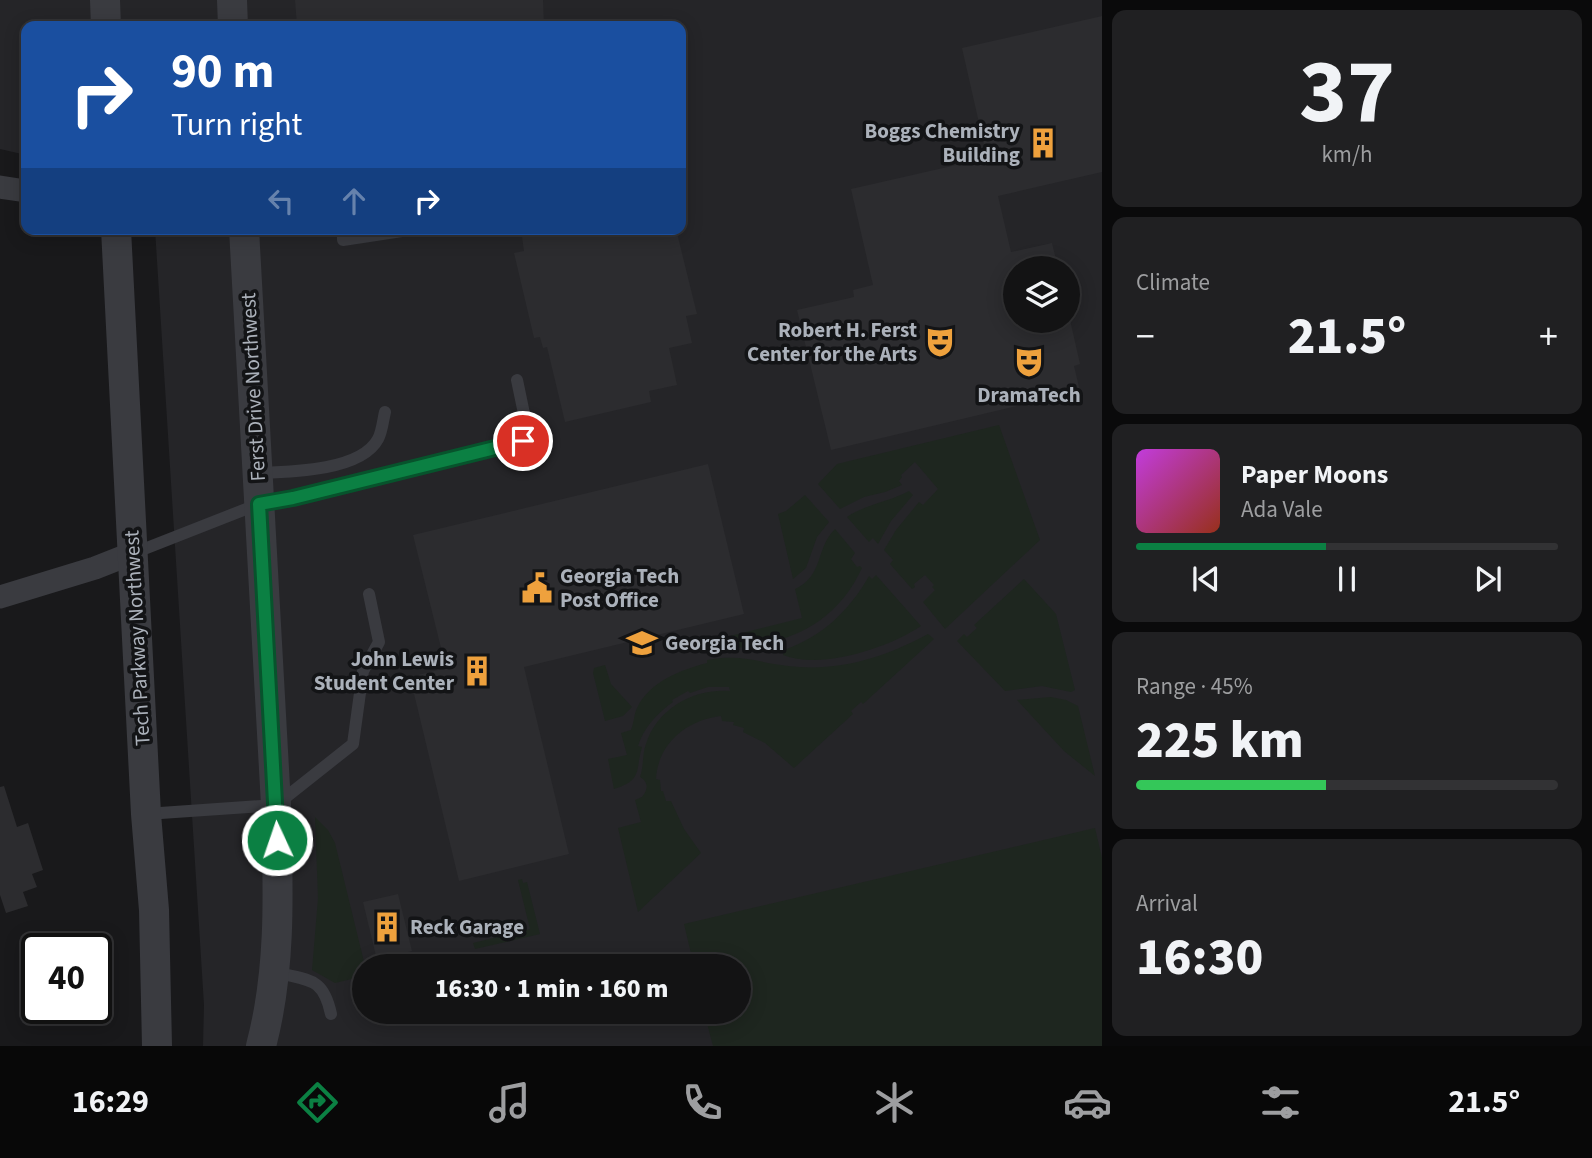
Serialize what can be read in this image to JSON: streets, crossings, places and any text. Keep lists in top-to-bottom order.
{
  "streets": {
    "street": ["Ferst Drive Northwest", "Tech Parkway Northwest"]
  },
  "places": {
    "building": ["Boggs Chemistry Building", "John Lewis Student Center", "Reck Garage"],
    "theatre": ["Robert H. Ferst Center for the Arts", "DramaTech"],
    "public building": ["Georgia Tech Post Office"],
    "school or university": ["Georgia Tech"]
  },
  "page": {
    "tile": [
      ["37", "km/h"],
      "Climate",
      ["Range · 45%", "225 km"],
      ["Arrival", "16:30"]
    ],
    "turn": ["90 m", "Turn right"],
    "heat": ["−", "21.5°", "+"],
    "song": ["Paper Moons", "Ada Vale"],
    "limit": "40",
    "trip": "16:30 · 1 min · 160 m",
    "tabs": ["16:29", "21.5°"]
  }
}
